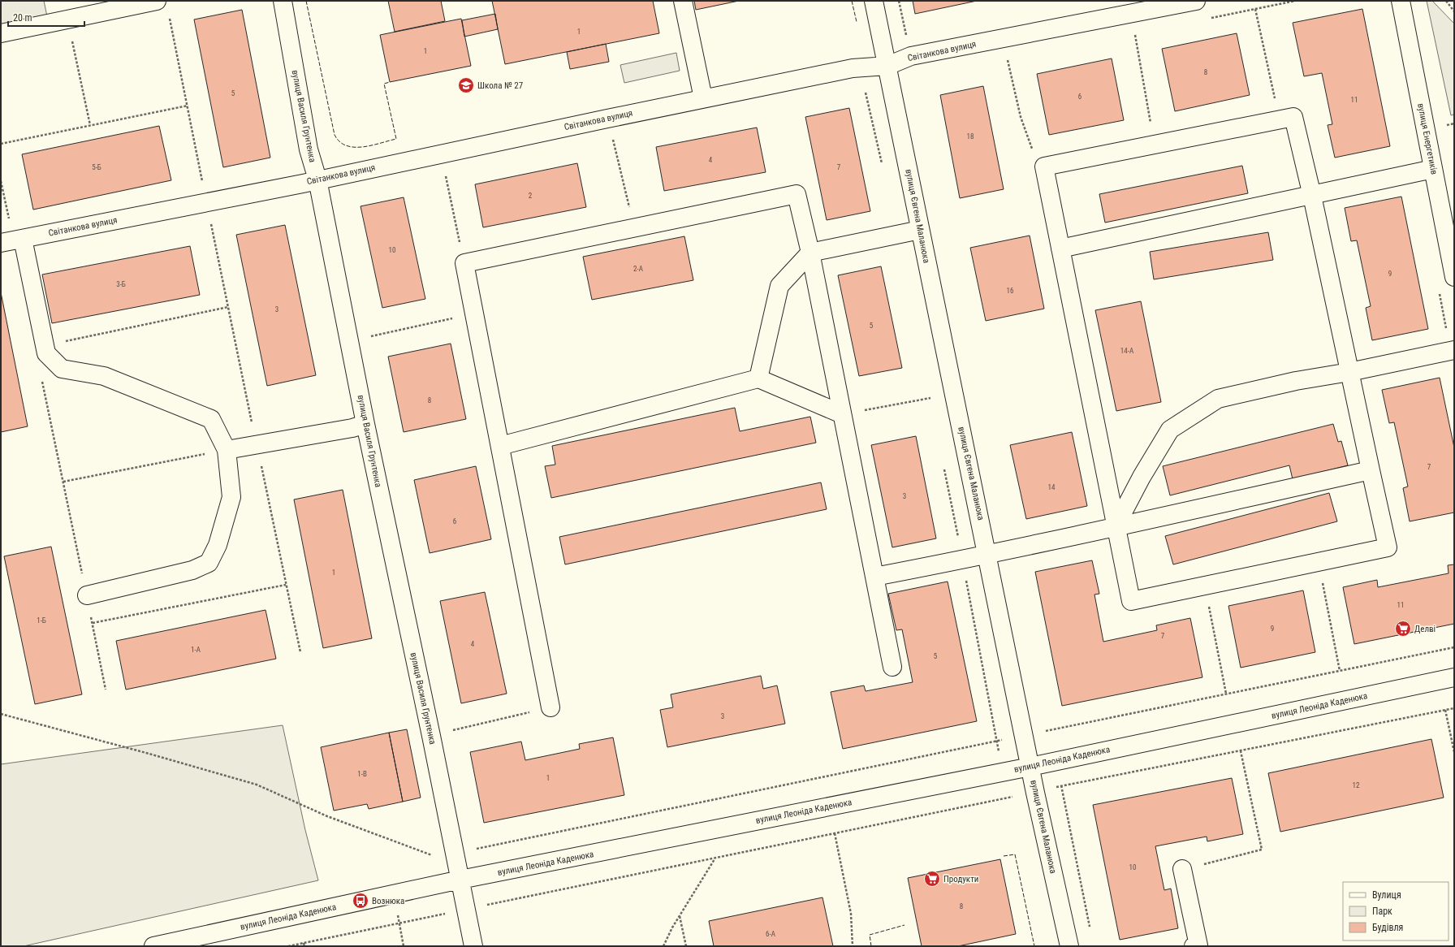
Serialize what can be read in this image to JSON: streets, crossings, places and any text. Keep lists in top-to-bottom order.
{
  "streets": {
    "street": [
      "Світанкова вулиця",
      "вулиця Василя Грунтенка",
      "вулиця Енергетиків",
      "вулиця Євгена Маланюка",
      "вулиця Леоніда Каденюка"
    ]
  },
  "crossings": [
    ["Світанкова вулиця", "вулиця Василя Грунтенка"],
    ["Світанкова вулиця", "вулиця Євгена Маланюка"],
    ["вулиця Василя Грунтенка", "вулиця Леоніда Каденюка"],
    ["вулиця Євгена Маланюка", "вулиця Леоніда Каденюка"]
  ],
  "places": {
    "school or university": ["Школа № 27"],
    "supermarket": ["Делві", "Продукти"],
    "bus stop": ["Вознюка"]
  },
  "house_numbers": [
    "1",
    "1",
    "8",
    "5",
    "6",
    "11",
    "18",
    "4",
    "5-Б",
    "7",
    "2",
    "10",
    "2-А",
    "9",
    "3-Б",
    "16",
    "3",
    "5",
    "14-А",
    "8",
    "7",
    "14",
    "3",
    "6",
    "1",
    "11",
    "1-Б",
    "9",
    "7",
    "4",
    "1-А",
    "5",
    "3",
    "1-В",
    "1",
    "12",
    "10",
    "8",
    "6-А"
  ],
  "legend": ["Вулиця", "Парк", "Будівля"],
  "scale_bar": "20 m"
}
